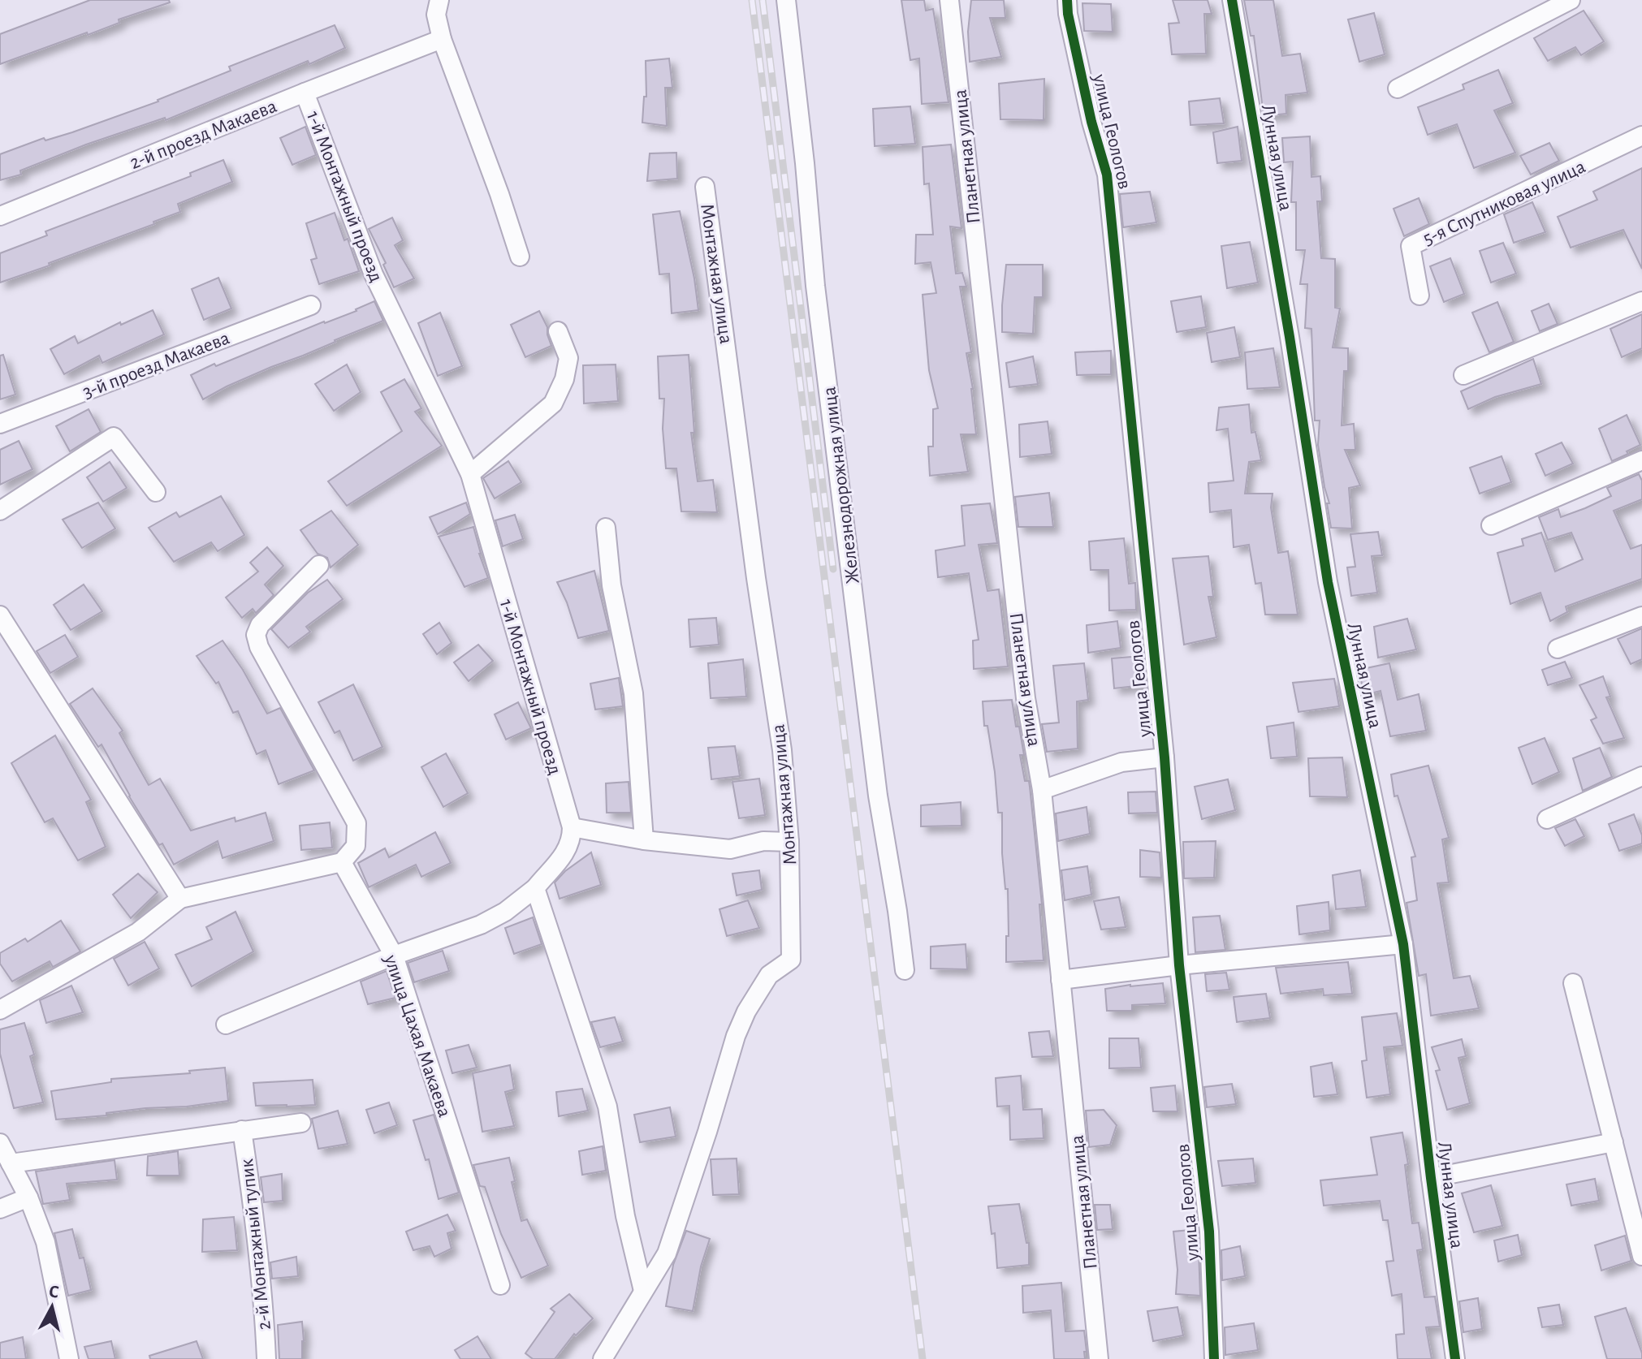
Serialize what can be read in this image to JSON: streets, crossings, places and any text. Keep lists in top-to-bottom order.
{
  "streets": {
    "street": [
      "улица Геологов",
      "2-й проезд Макаева",
      "Планетная улица",
      "Лунная улица",
      "1-й Монтажный проезд",
      "5-я Спутниковая улица",
      "Монтажная улица",
      "3-й проезд Макаева",
      "Железнодорожная улица",
      "улица Цахая Макаева",
      "2-й Монтажный тупик"
    ]
  },
  "crossings": [
    ["2-й проезд Макаева", "1-й Монтажный проезд"]
  ],
  "north": "top"
}
